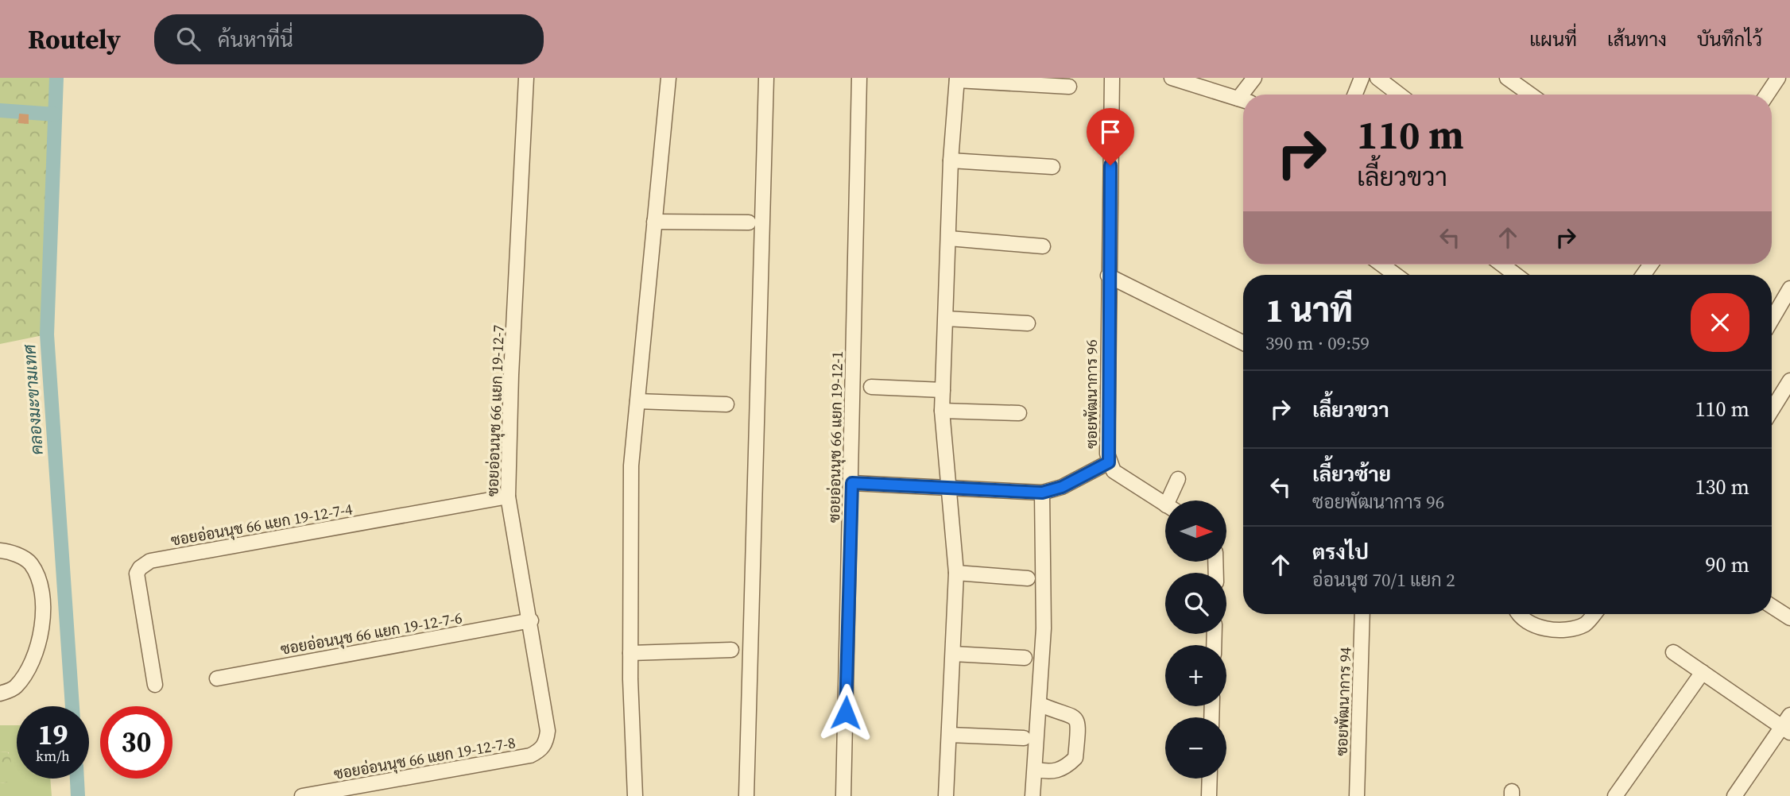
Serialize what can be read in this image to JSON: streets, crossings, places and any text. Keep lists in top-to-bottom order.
{
  "streets": {
    "street": [
      "ซอยพัฒนาการ 96",
      "ซอยอ่อนนุช 66 แยก 19-12-7",
      "ซอยอ่อนนุช 66 แยก 19-12-1",
      "ซอยอ่อนนุช 66 แยก 19-12-7-4",
      "ซอยอ่อนนุช 66 แยก 19-12-7-6",
      "ซอยพัฒนาการ 94",
      "ซอยอ่อนนุช 66 แยก 19-12-7-8"
    ]
  },
  "crossings": [
    ["ซอยอ่อนนุช 66 แยก 19-12-7", "ซอยอ่อนนุช 66 แยก 19-12-7-4"],
    ["ซอยอ่อนนุช 66 แยก 19-12-7", "ซอยอ่อนนุช 66 แยก 19-12-7-6"],
    ["ซอยอ่อนนุช 66 แยก 19-12-7", "ซอยอ่อนนุช 66 แยก 19-12-7-8"]
  ],
  "water": ["คลองมะขามเทศ"],
  "north": "right",
  "page": {
    "header": "Routely",
    "search": "ค้นหาที่นี่",
    "nav": ["แผนที่", "เส้นทาง", "บันทึกไว้"],
    "turn": ["110 m", "เลี้ยวขวา"],
    "heading": ["1 นาที", "390 m · 09:59"],
    "list": [
      {
        "name": "เลี้ยวขวา",
        "value": "110 m"
      },
      {
        "name": "เลี้ยวซ้าย",
        "note": "ซอยพัฒนาการ 96",
        "value": "130 m"
      },
      {
        "name": "ตรงไป",
        "note": "อ่อนนุช 70/1 แยก 2",
        "value": "90 m"
      }
    ],
    "map_buttons": ["+", "−"],
    "speed": "19 km/h",
    "limit": "30"
  }
}
